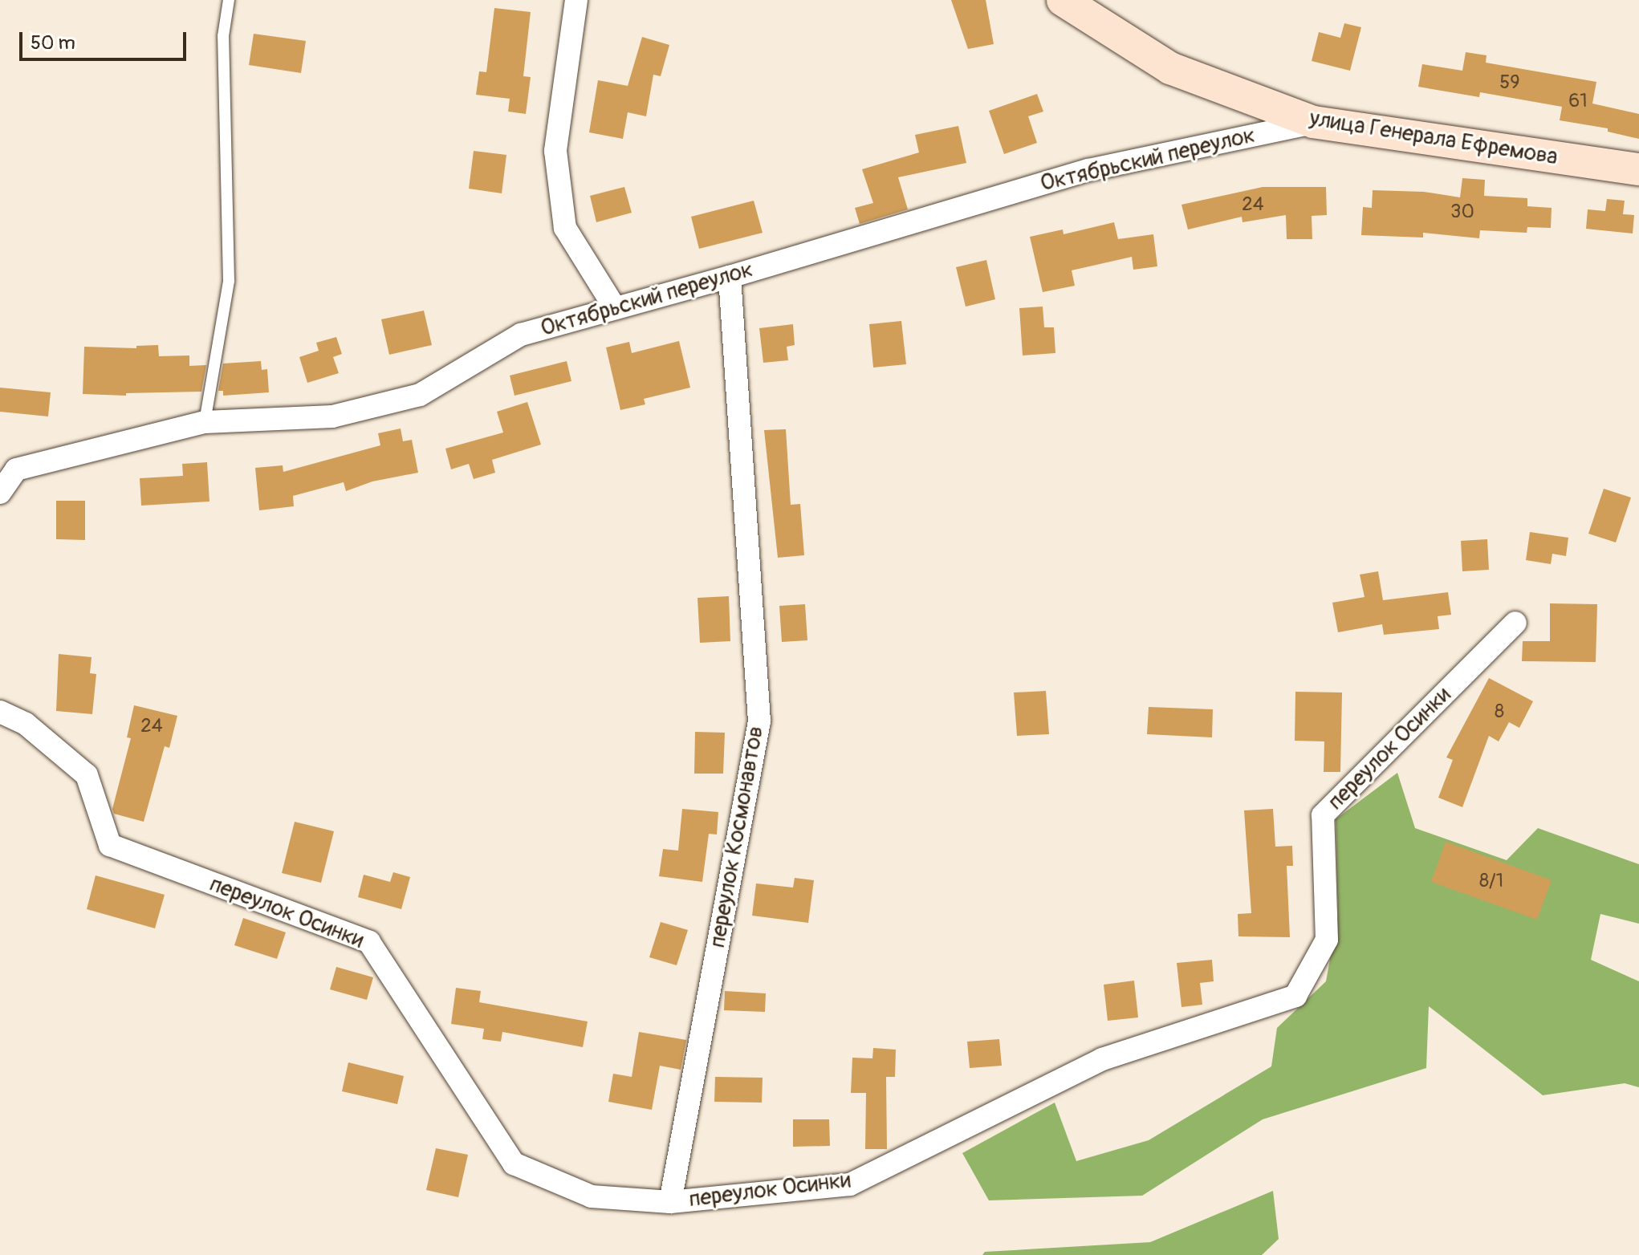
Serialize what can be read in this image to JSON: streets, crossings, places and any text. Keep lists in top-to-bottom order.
{
  "streets": {
    "street": [
      "улица Генерала Ефремова",
      "Октябрьский переулок",
      "переулок Осинки",
      "переулок Космонавтов"
    ]
  },
  "crossings": [
    ["улица Генерала Ефремова", "Октябрьский переулок"],
    ["Октябрьский переулок", "переулок Космонавтов"],
    ["переулок Осинки", "переулок Космонавтов"]
  ],
  "house_numbers": [
    "59",
    "61",
    "24",
    "30",
    "8",
    "24",
    "8/1"
  ],
  "scale_bar": "50 m"
}
